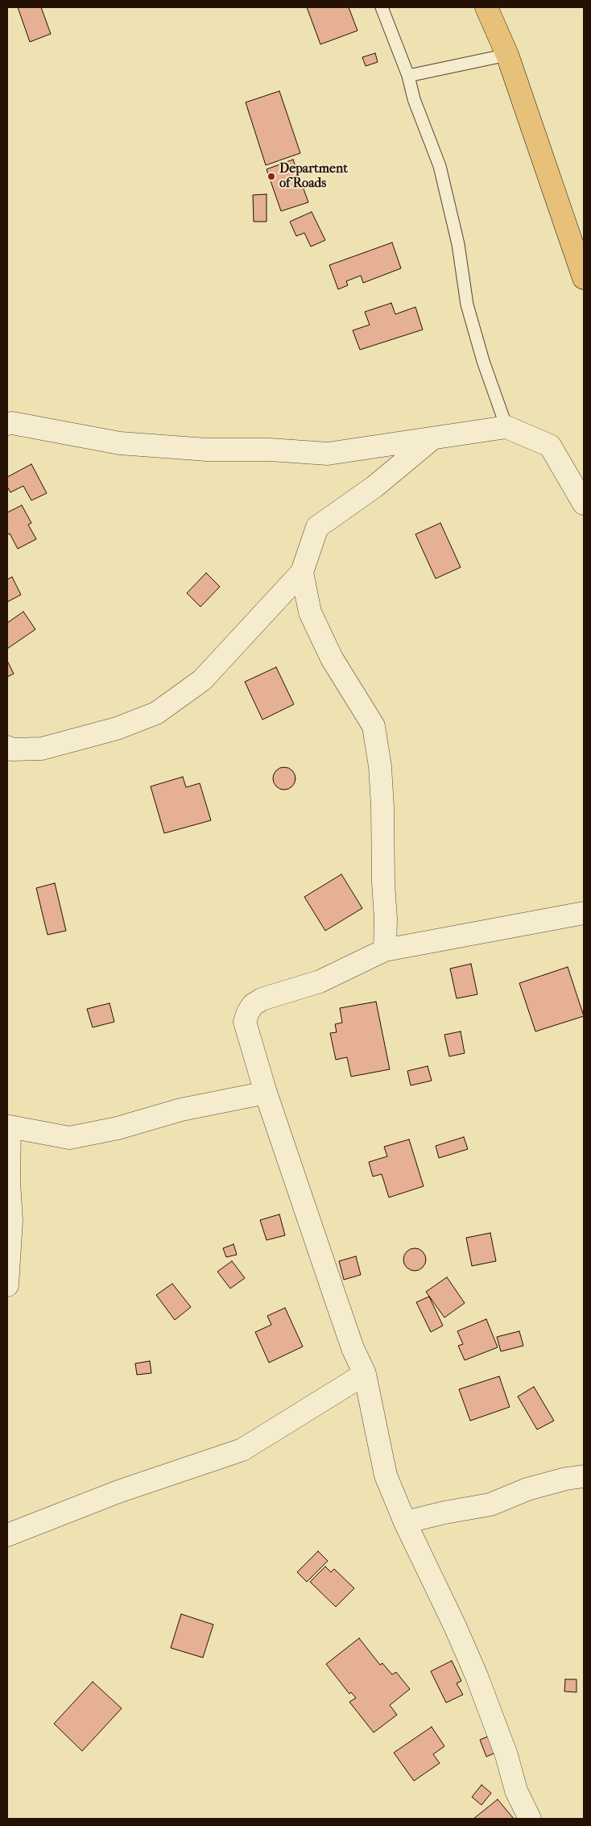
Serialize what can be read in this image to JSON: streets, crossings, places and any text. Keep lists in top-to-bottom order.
{
  "places": ["Department of Roads"]
}
